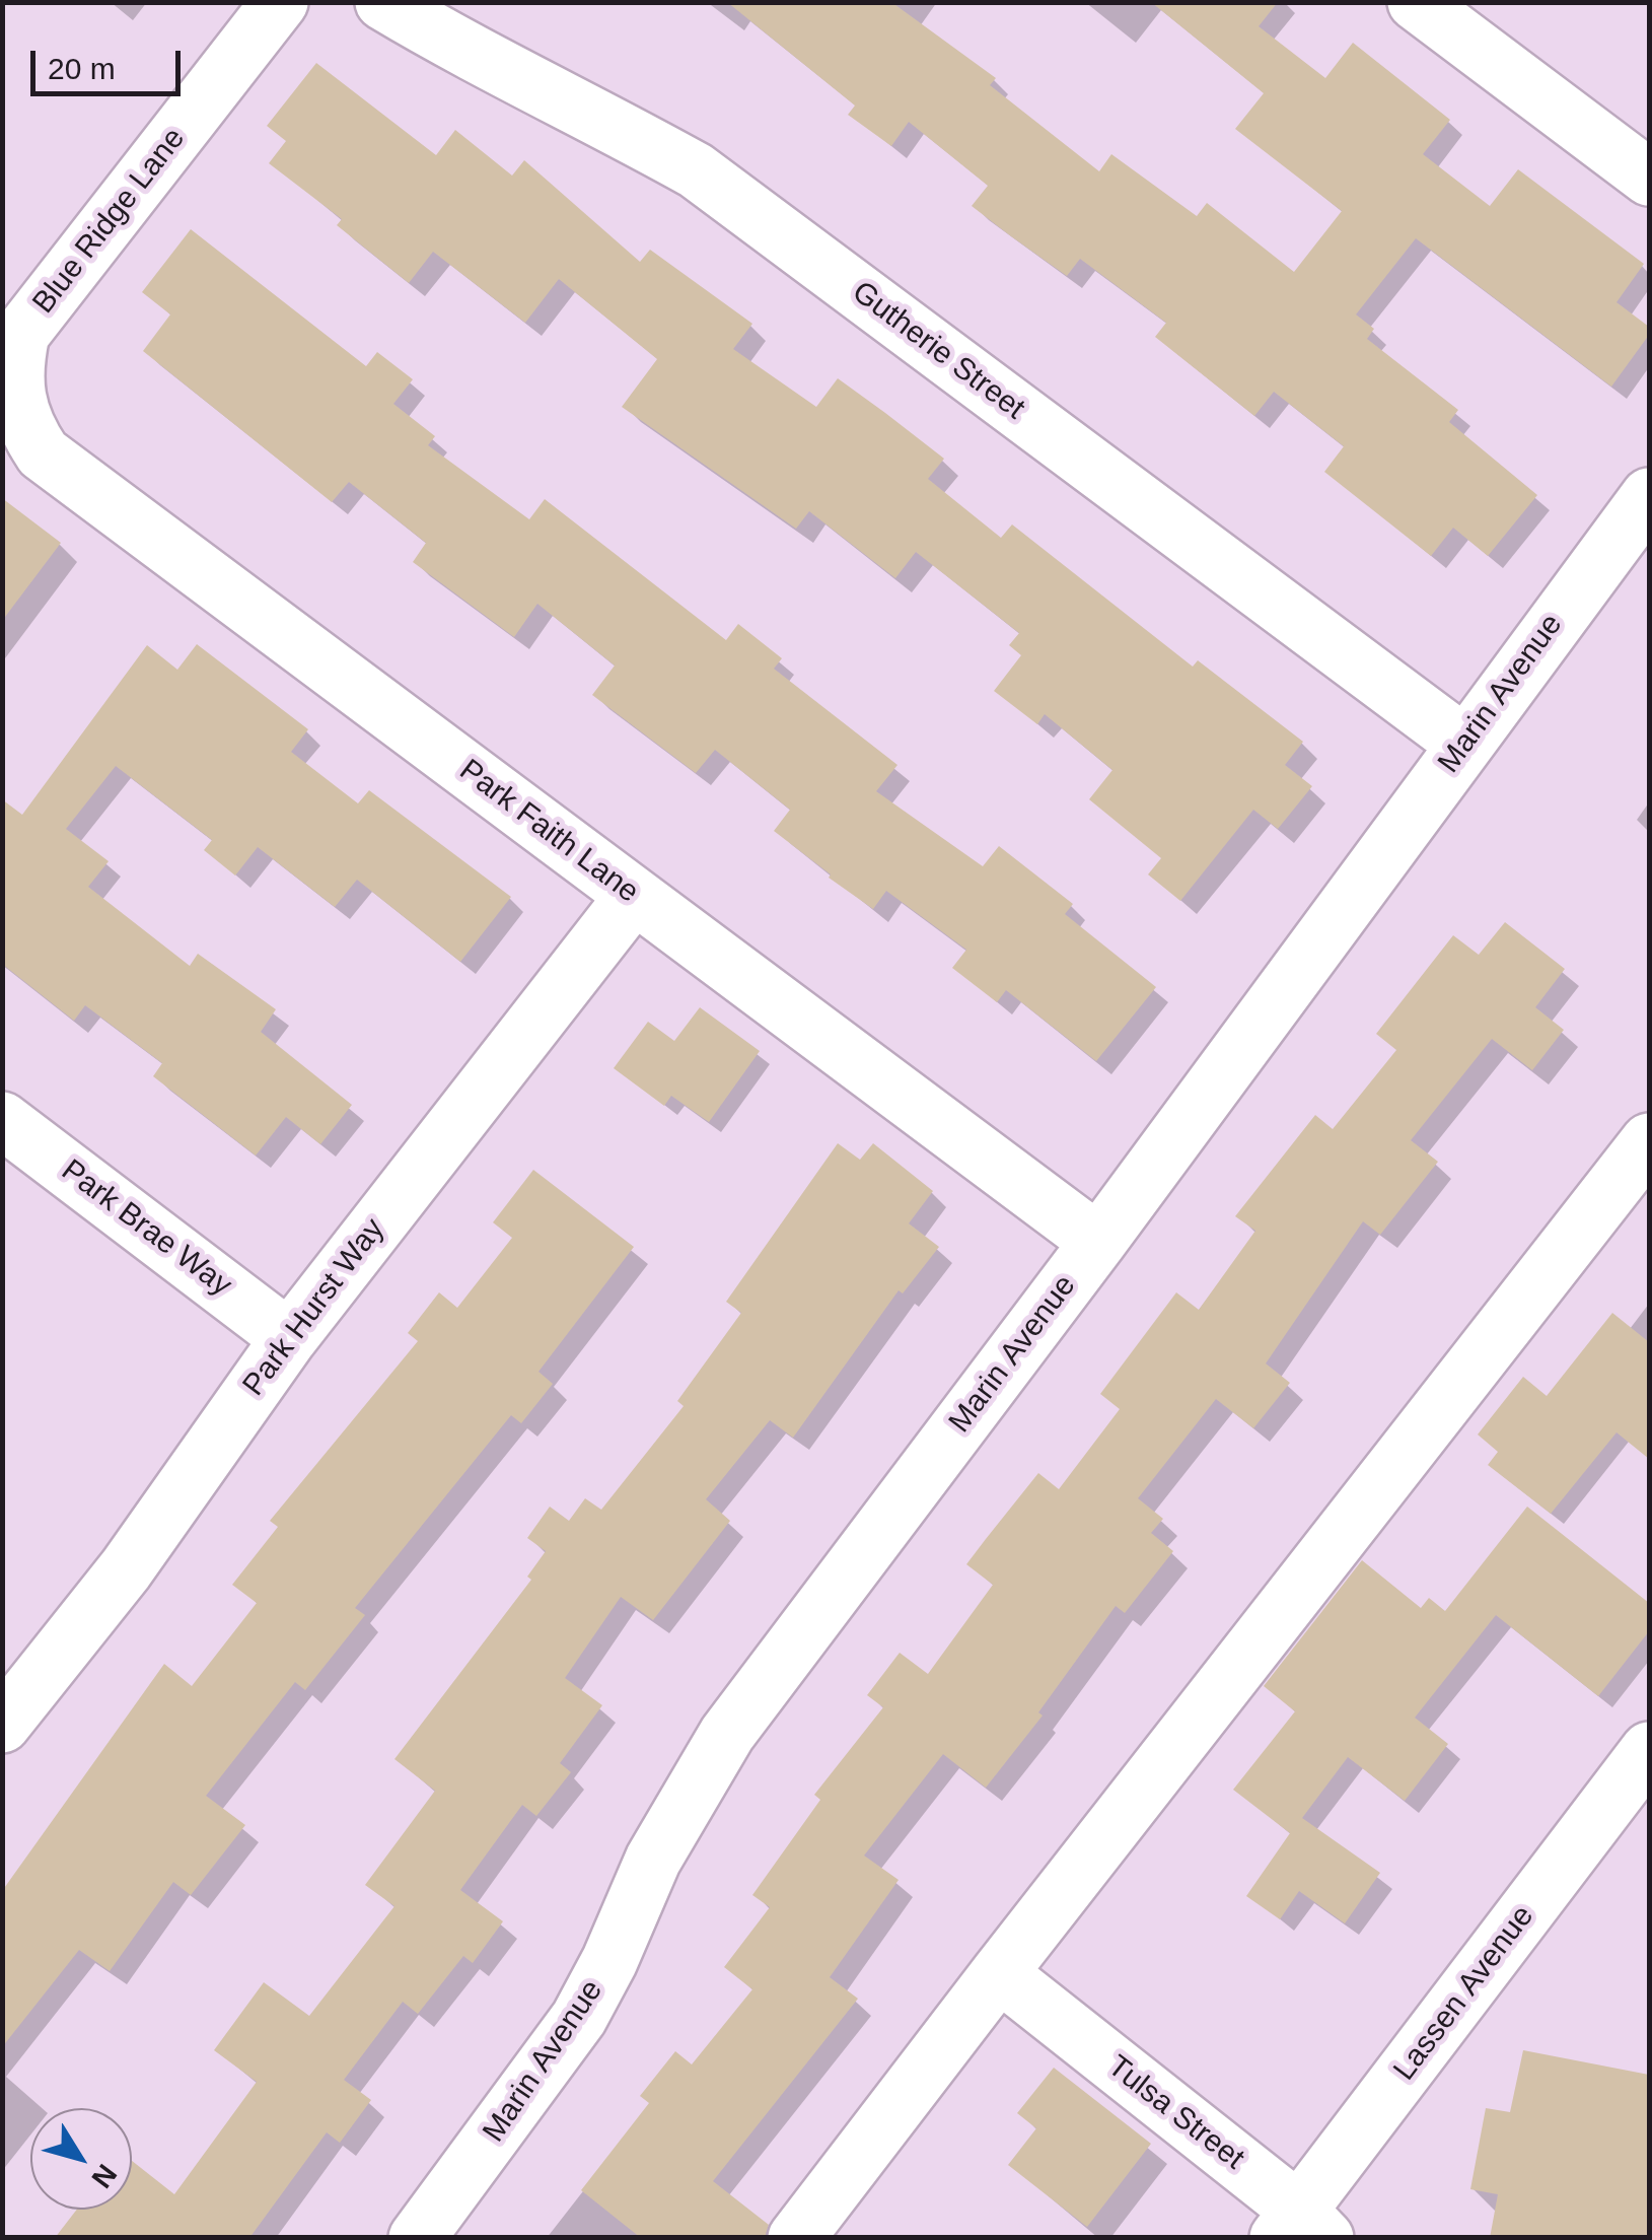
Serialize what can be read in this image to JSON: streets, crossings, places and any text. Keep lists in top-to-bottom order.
{
  "streets": {
    "street": [
      "Blue Ridge Lane",
      "Gutherie Street",
      "Marin Avenue",
      "Park Faith Lane",
      "Park Brae Way",
      "Park Hurst Way",
      "Lassen Avenue",
      "Tulsa Street"
    ]
  },
  "crossings": [
    ["Blue Ridge Lane", "Park Faith Lane"],
    ["Gutherie Street", "Marin Avenue"],
    ["Marin Avenue", "Park Faith Lane"],
    ["Park Faith Lane", "Park Hurst Way"],
    ["Park Brae Way", "Park Hurst Way"],
    ["Lassen Avenue", "Tulsa Street"]
  ],
  "scale_bar": "20 m",
  "north": "bottom right"
}
